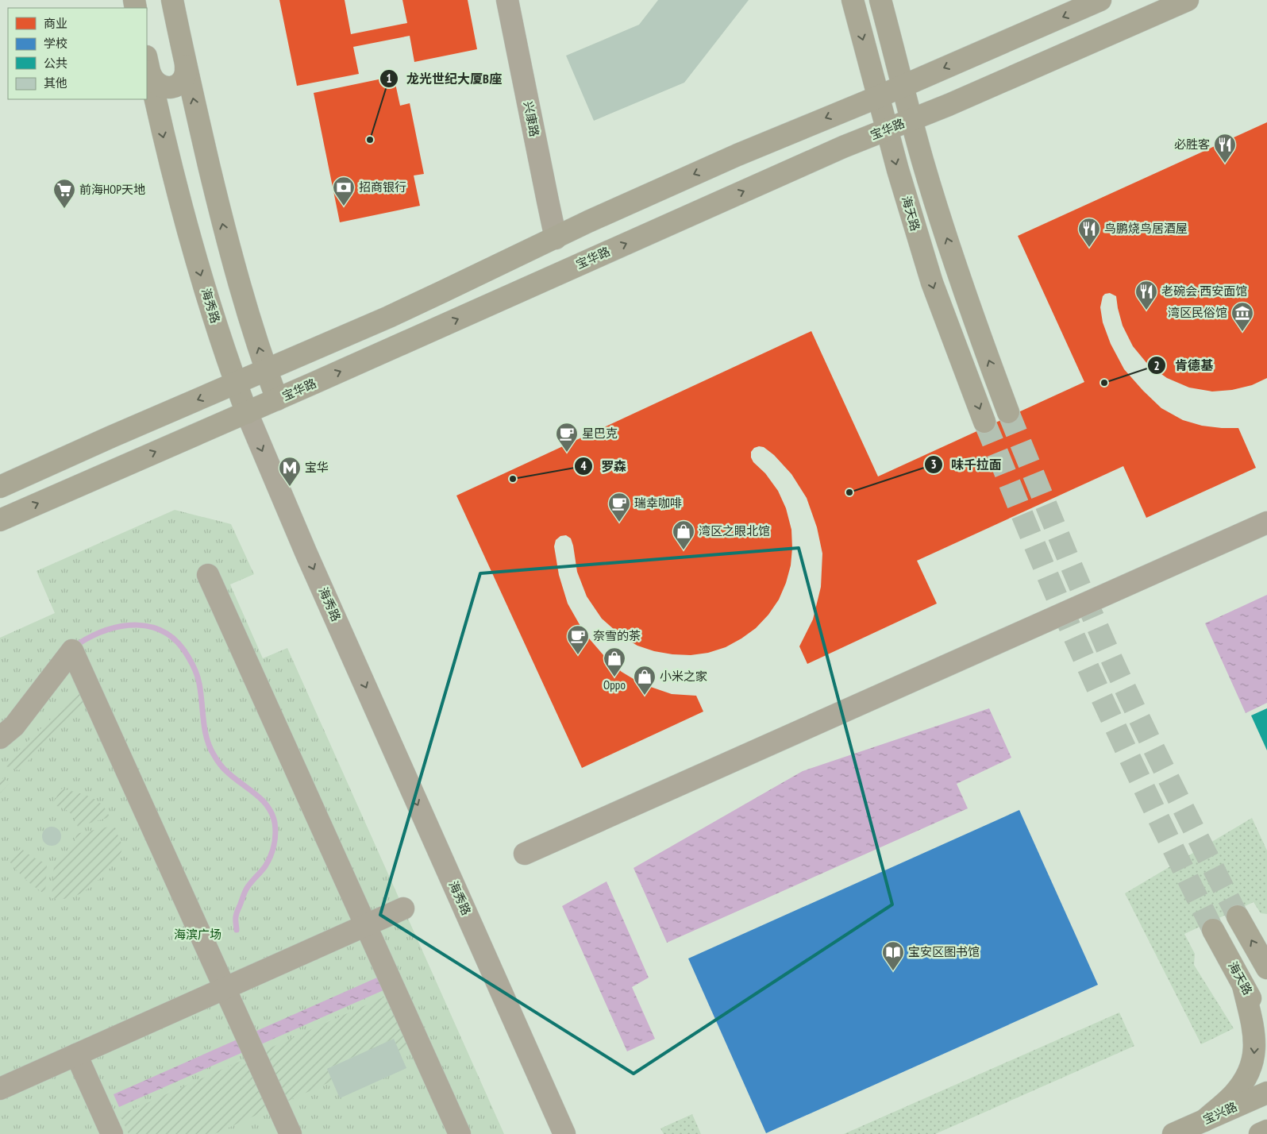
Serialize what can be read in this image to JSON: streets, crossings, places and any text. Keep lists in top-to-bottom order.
{
  "streets": {
    "main road": [
      "宝华路",
      "海天路",
      "海秀路",
      "宝兴路"
    ],
    "street": ["兴康路"]
  },
  "crossings": [
    ["宝华路", "海天路"],
    ["宝华路", "海秀路"]
  ],
  "one_way": ["海秀路"],
  "parks": ["海滨广场"],
  "places": {
    "other": [
      "龙光世纪大厦B座",
      "肯德基",
      "罗森",
      "味千拉面"
    ],
    "restaurant": ["必胜客", "鸟鹏烧鸟居酒屋", "老碗会·西安面馆"],
    "bank": ["招商银行"],
    "supermarket": ["前海HOP天地"],
    "museum": ["湾区民俗馆"],
    "cafe": ["星巴克", "瑞幸咖啡", "奈雪的茶"],
    "metro station": ["宝华"],
    "shop": ["湾区之眼北馆", "Oppo", "小米之家"],
    "library": ["宝安区图书馆"]
  },
  "legend": [
    "商业",
    "学校",
    "公共",
    "其他"
  ]
}
